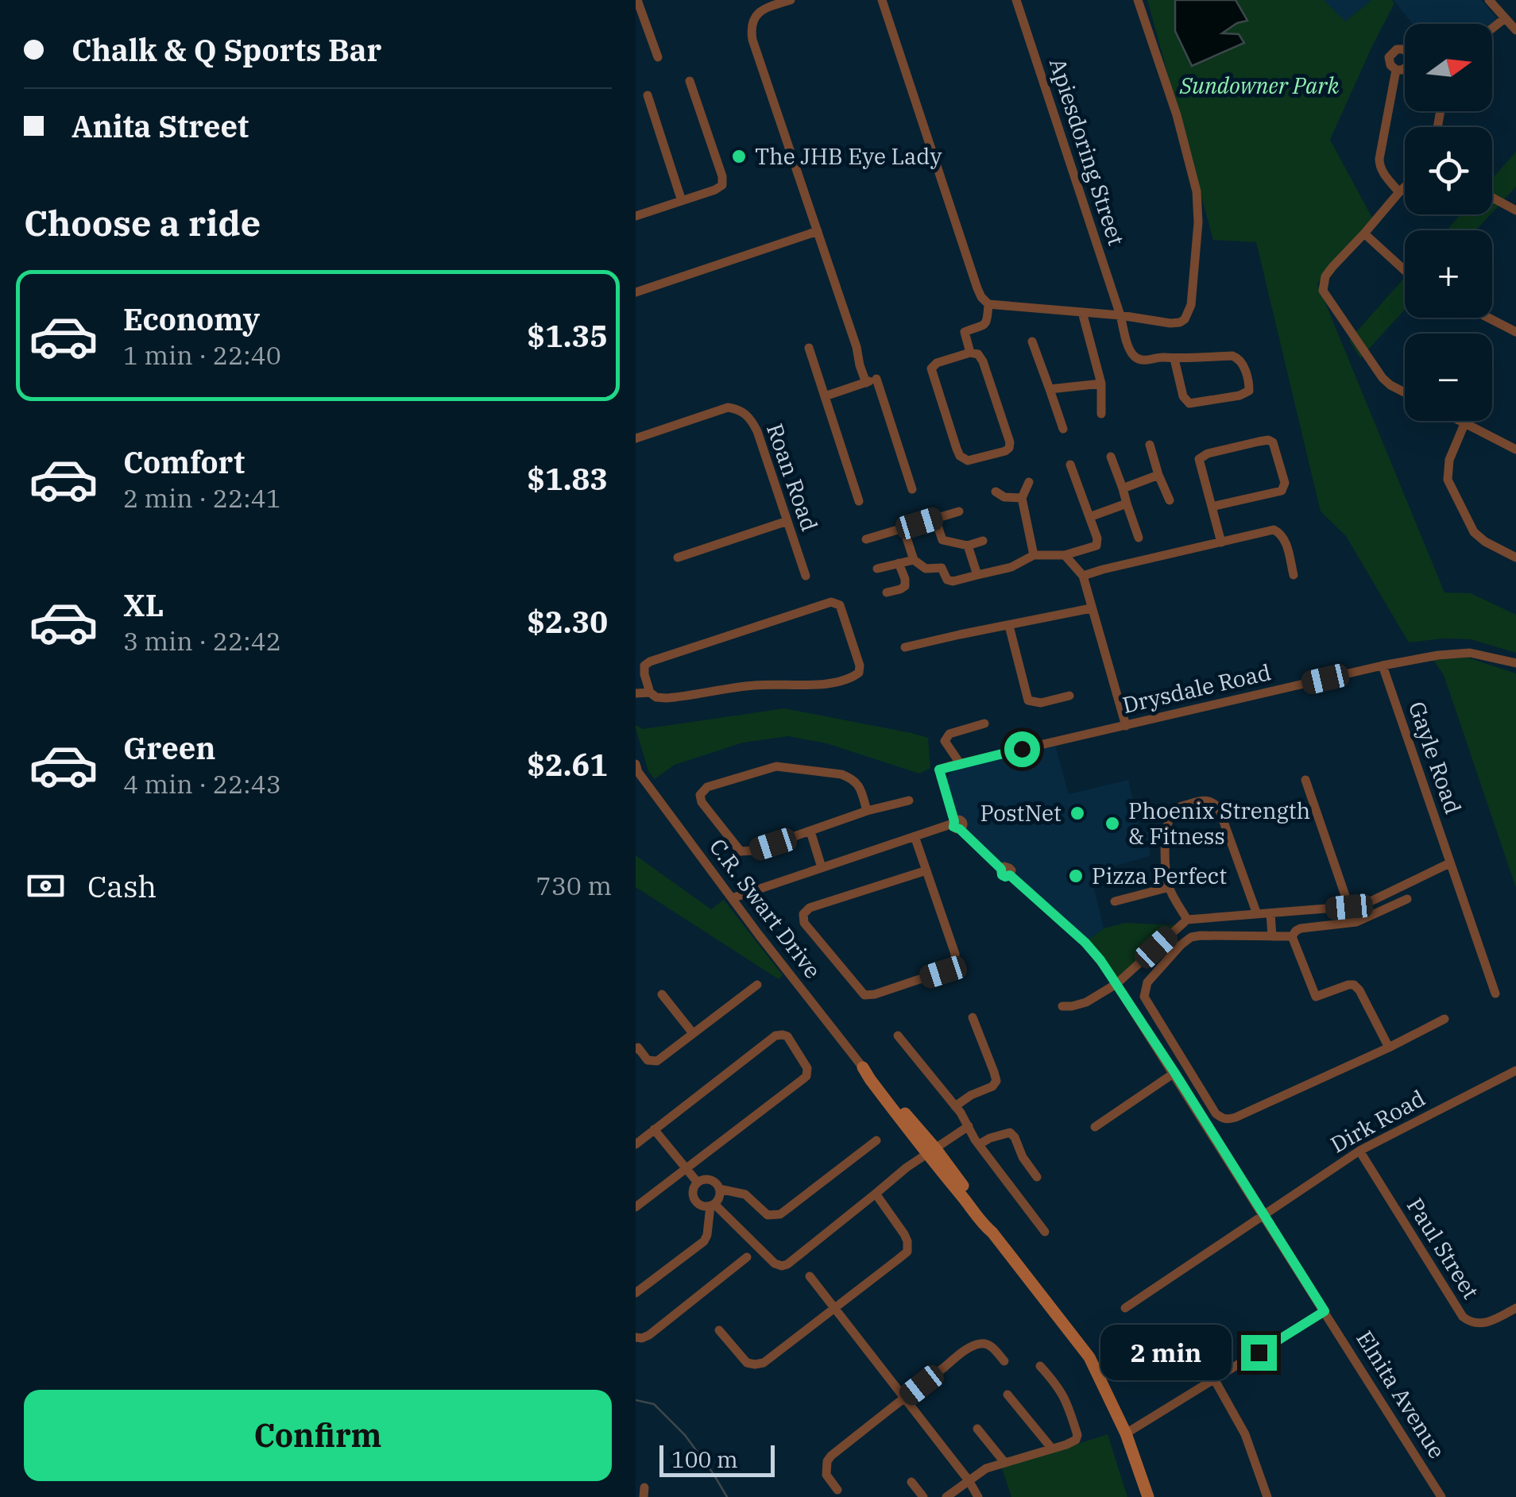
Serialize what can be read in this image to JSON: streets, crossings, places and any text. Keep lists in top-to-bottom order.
{
  "streets": {
    "street": [
      "Apiesdoring Street",
      "Roan Road",
      "Drysdale Road",
      "Gayle Road",
      "C.R. Swart Drive",
      "Dirk Road",
      "Paul Street",
      "Elnita Avenue"
    ]
  },
  "crossings": [
    ["Drysdale Road", "Gayle Road"],
    ["Dirk Road", "Paul Street"],
    ["Dirk Road", "Elnita Avenue"]
  ],
  "parks": ["Sundowner Park"],
  "places": [
    "The JHB Eye Lady",
    "PostNet",
    "Phoenix Strength & Fitness",
    "Pizza Perfect"
  ],
  "scale_bar": "100 m",
  "north": "right",
  "page": {
    "banner": ["Chalk & Q Sports Bar", "Anita Street"],
    "map_buttons": ["+", "−"],
    "heading": "Choose a ride",
    "list": [
      {
        "name": "Economy",
        "note": "1 min · 22:40",
        "value": "$1.35"
      },
      {
        "name": "Comfort",
        "note": "2 min · 22:41",
        "value": "$1.83"
      },
      {
        "name": "XL",
        "note": "3 min · 22:42",
        "value": "$2.30"
      },
      {
        "name": "Green",
        "note": "4 min · 22:43",
        "value": "$2.61"
      }
    ],
    "pay": ["Cash", "730 m"],
    "bubble": "2 min",
    "buttons": "Confirm",
    "scale": "100 m"
  }
}
